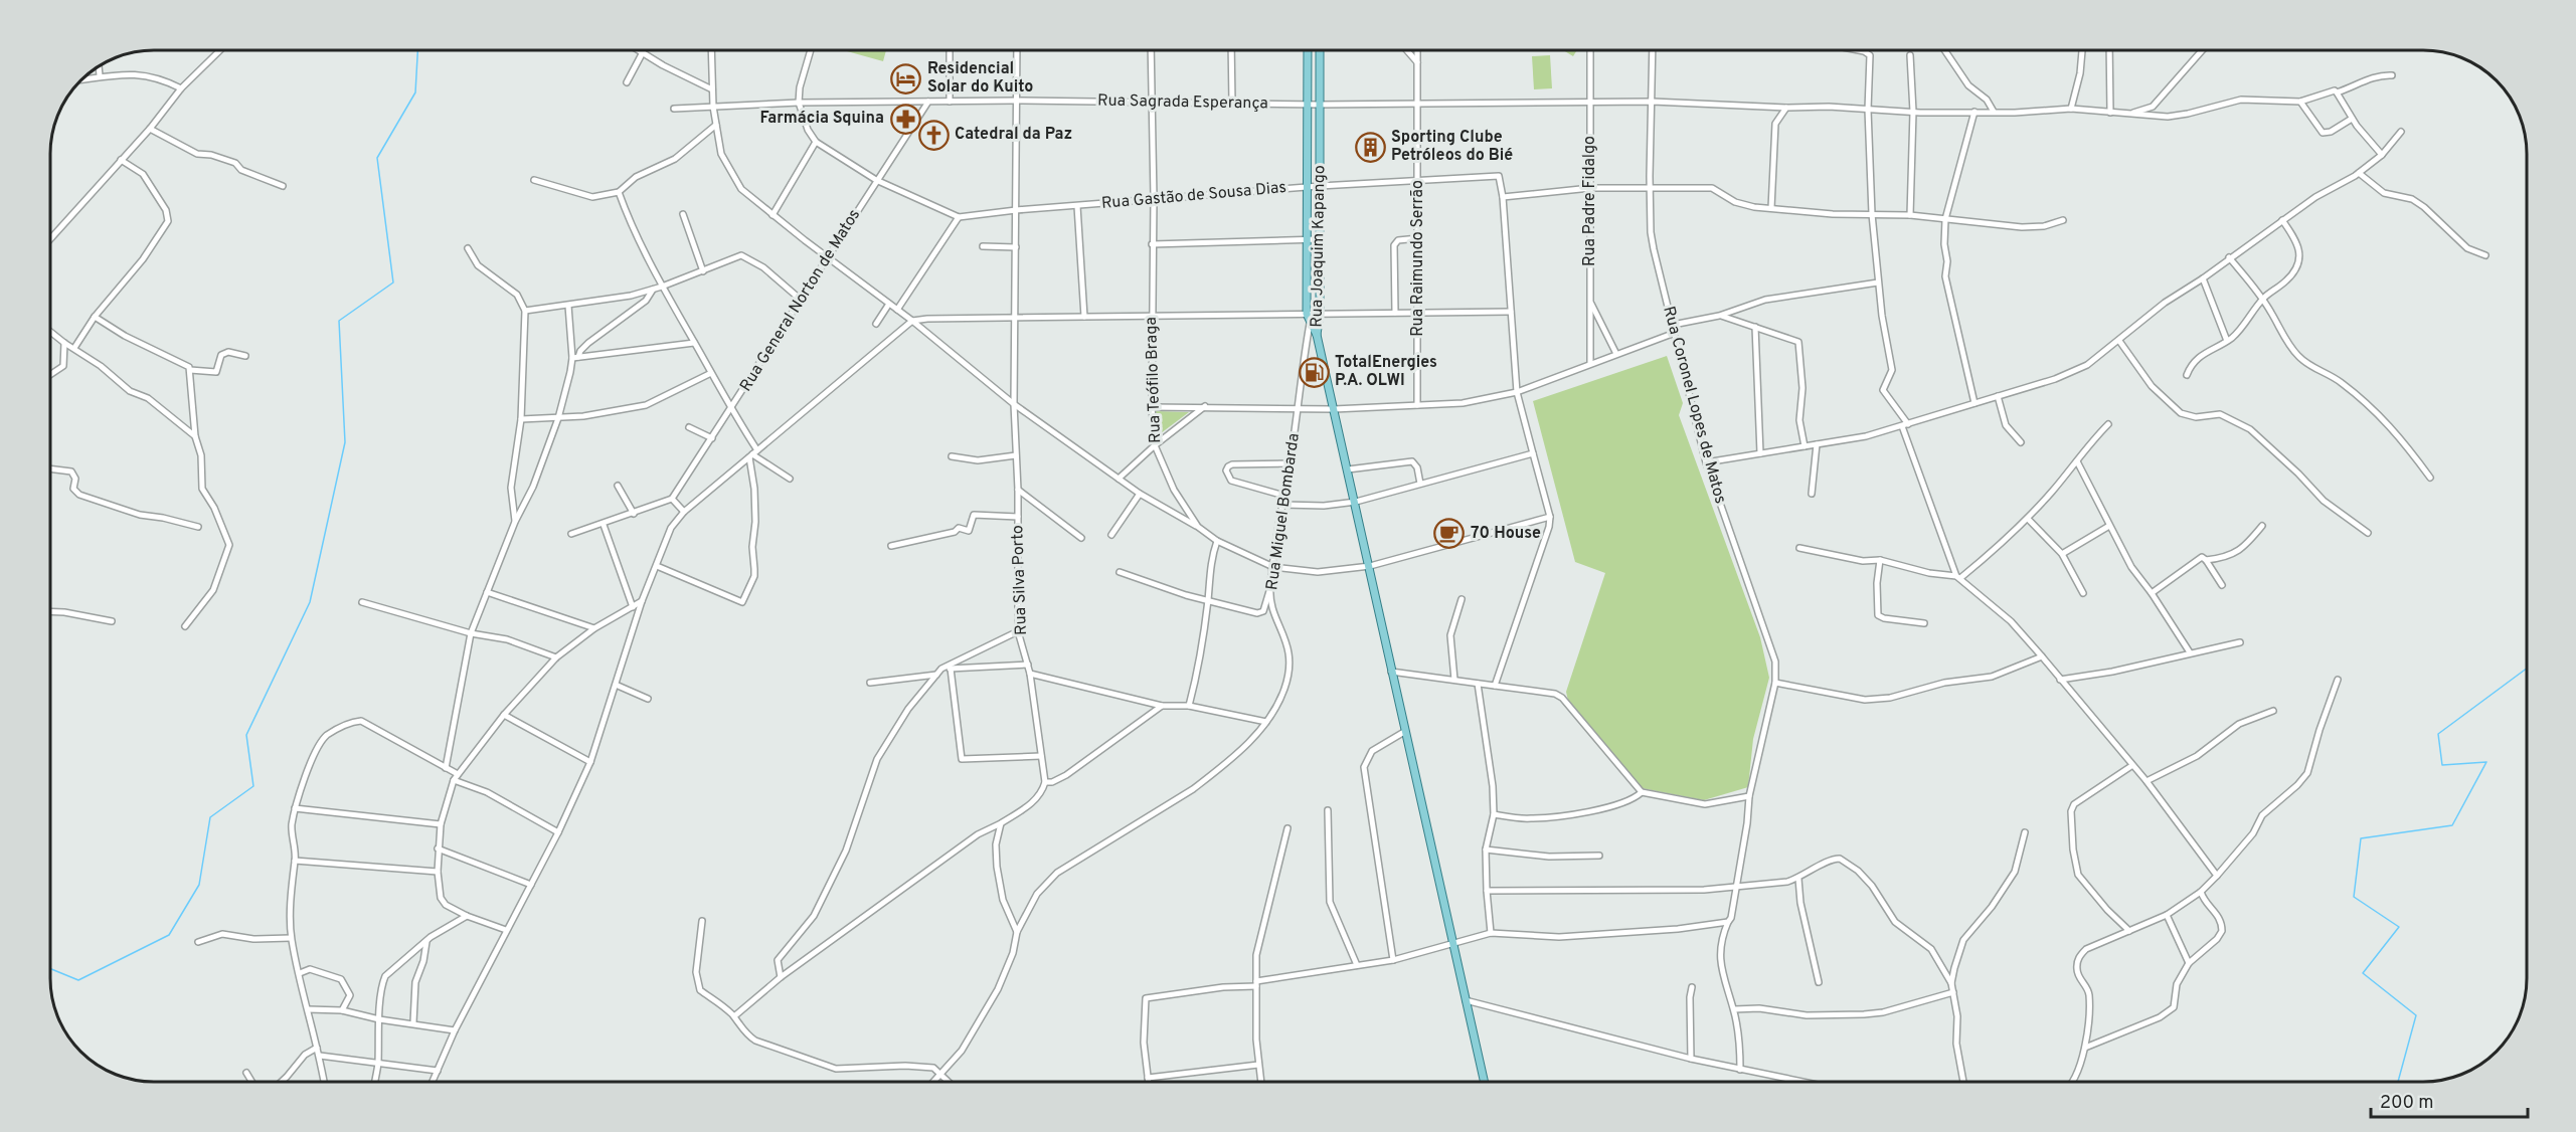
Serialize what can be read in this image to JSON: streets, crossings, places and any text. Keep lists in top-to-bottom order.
{
  "streets": {
    "main road": ["Rua Joaquim Kapango"],
    "street": [
      "Rua Sagrada Esperança",
      "Rua Gastão de Sousa Dias",
      "Rua Padre Fidalgo",
      "Rua Raimundo Serrão",
      "Rua General Norton de Matos",
      "Rua Teófilo Braga",
      "Rua Coronel Lopes de Matos",
      "Rua Miguel Bombarda",
      "Rua Silva Porto"
    ]
  },
  "crossings": [
    ["Rua Sagrada Esperança", "Rua Padre Fidalgo"],
    ["Rua Sagrada Esperança", "Rua Joaquim Kapango"],
    ["Rua Sagrada Esperança", "Rua Raimundo Serrão"],
    ["Rua Sagrada Esperança", "Rua General Norton de Matos"],
    ["Rua Sagrada Esperança", "Rua Teófilo Braga"],
    ["Rua Sagrada Esperança", "Rua Coronel Lopes de Matos"],
    ["Rua Sagrada Esperança", "Rua Silva Porto"],
    ["Rua Gastão de Sousa Dias", "Rua Joaquim Kapango"],
    ["Rua Gastão de Sousa Dias", "Rua Raimundo Serrão"],
    ["Rua Gastão de Sousa Dias", "Rua Teófilo Braga"],
    ["Rua Gastão de Sousa Dias", "Rua Silva Porto"],
    ["Rua Joaquim Kapango", "Rua Miguel Bombarda"],
    ["Rua Teófilo Braga", "Rua Miguel Bombarda"]
  ],
  "places": {
    "hotel": ["Residencial Solar do Kuito"],
    "pharmacy": ["Farmácia Squina"],
    "church": ["Catedral da Paz"],
    "building": ["Sporting Clube Petróleos do Bié"],
    "fuel station": ["TotalEnergies P.A. OLWI"],
    "cafe": ["70 House"]
  },
  "scale_bar": "200 m"
}
